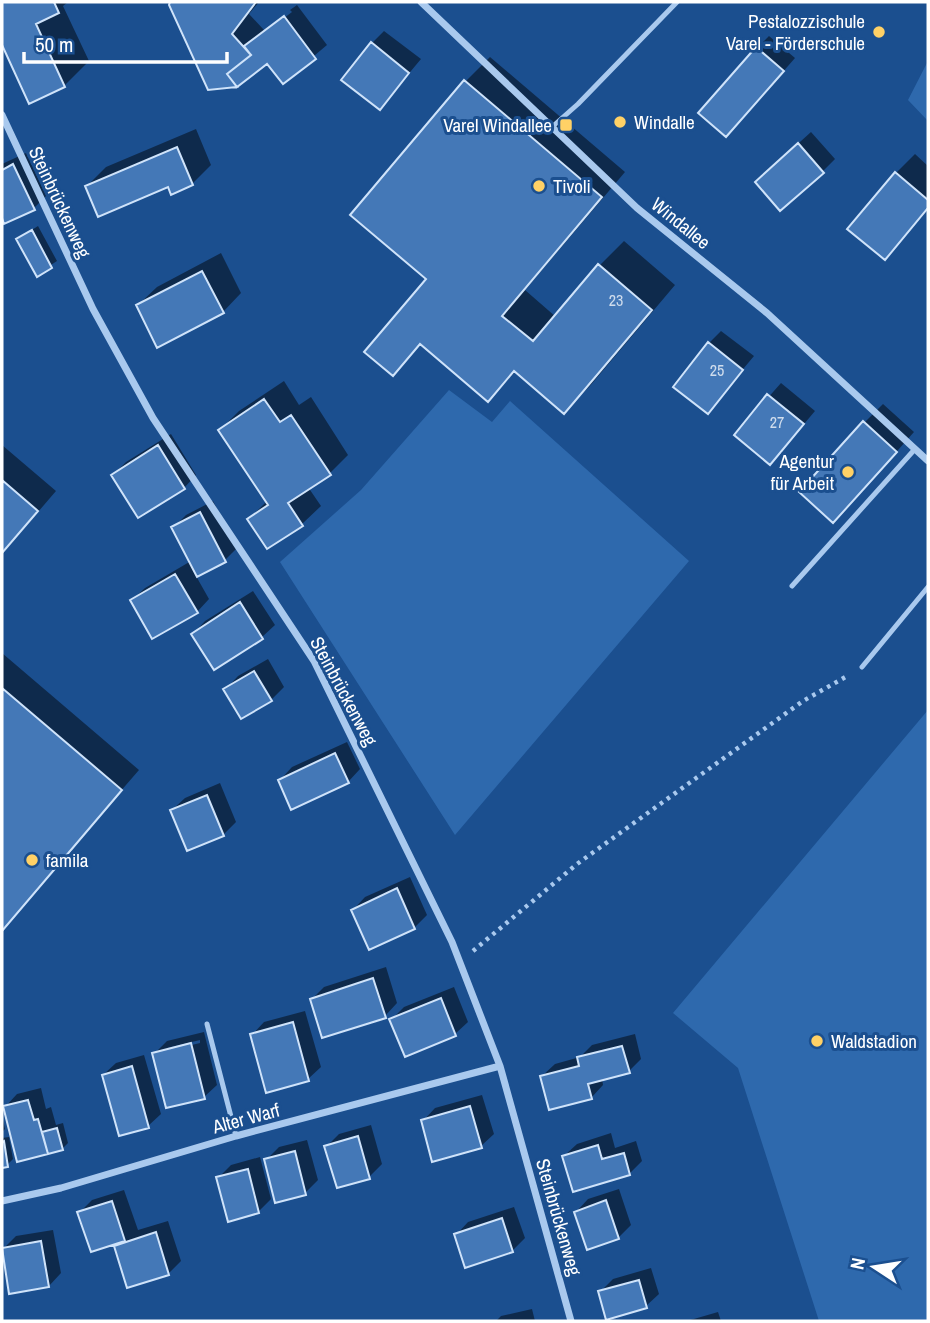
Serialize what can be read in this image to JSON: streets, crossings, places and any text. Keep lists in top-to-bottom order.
{
  "streets": {
    "street": ["Steinbrückenweg", "Windallee", "Alter Warf"]
  },
  "crossings": [
    ["Steinbrückenweg", "Alter Warf"]
  ],
  "places": {
    "other": [
      "Pestalozzischule Varel - Förderschule",
      "Windalle",
      "Tivoli",
      "Agentur für Arbeit",
      "famila",
      "Waldstadion"
    ],
    "transit": ["Varel Windallee"]
  },
  "house_numbers": ["23", "25", "27"],
  "scale_bar": "50 m",
  "north": "left"
}
